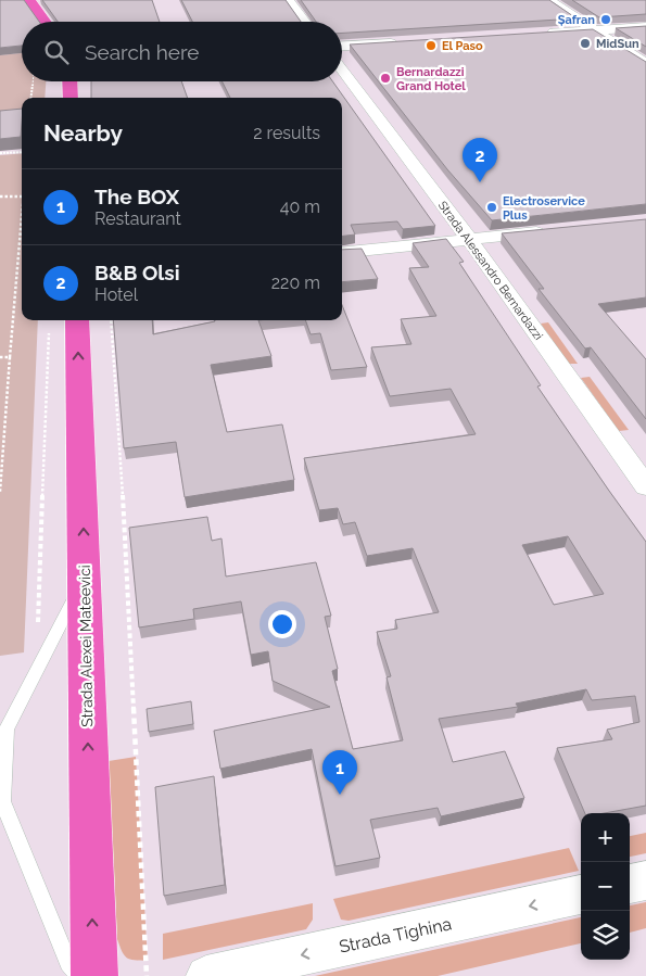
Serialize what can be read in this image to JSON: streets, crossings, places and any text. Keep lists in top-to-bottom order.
{
  "streets": {
    "main road": ["Strada Alexei Mateevici"],
    "street": ["Strada Alessandro Bernardazzi", "Strada Tighina"]
  },
  "one_way": ["Strada Alexei Mateevici", "Strada Tighina"],
  "places": [
    "Șafran",
    "MidSun",
    "El Paso",
    "Bernardazzi Grand Hotel",
    "Electroservice Plus"
  ],
  "page": {
    "search": "Search here",
    "heading": ["Nearby", "2 results"],
    "pins": ["2", "1"],
    "list": [
      {
        "mark": "1",
        "name": "The BOX",
        "note": "Restaurant",
        "value": "40 m"
      },
      {
        "mark": "2",
        "name": "B&B Olsi",
        "note": "Hotel",
        "value": "220 m"
      }
    ],
    "map_buttons": ["+", "−"]
  }
}
